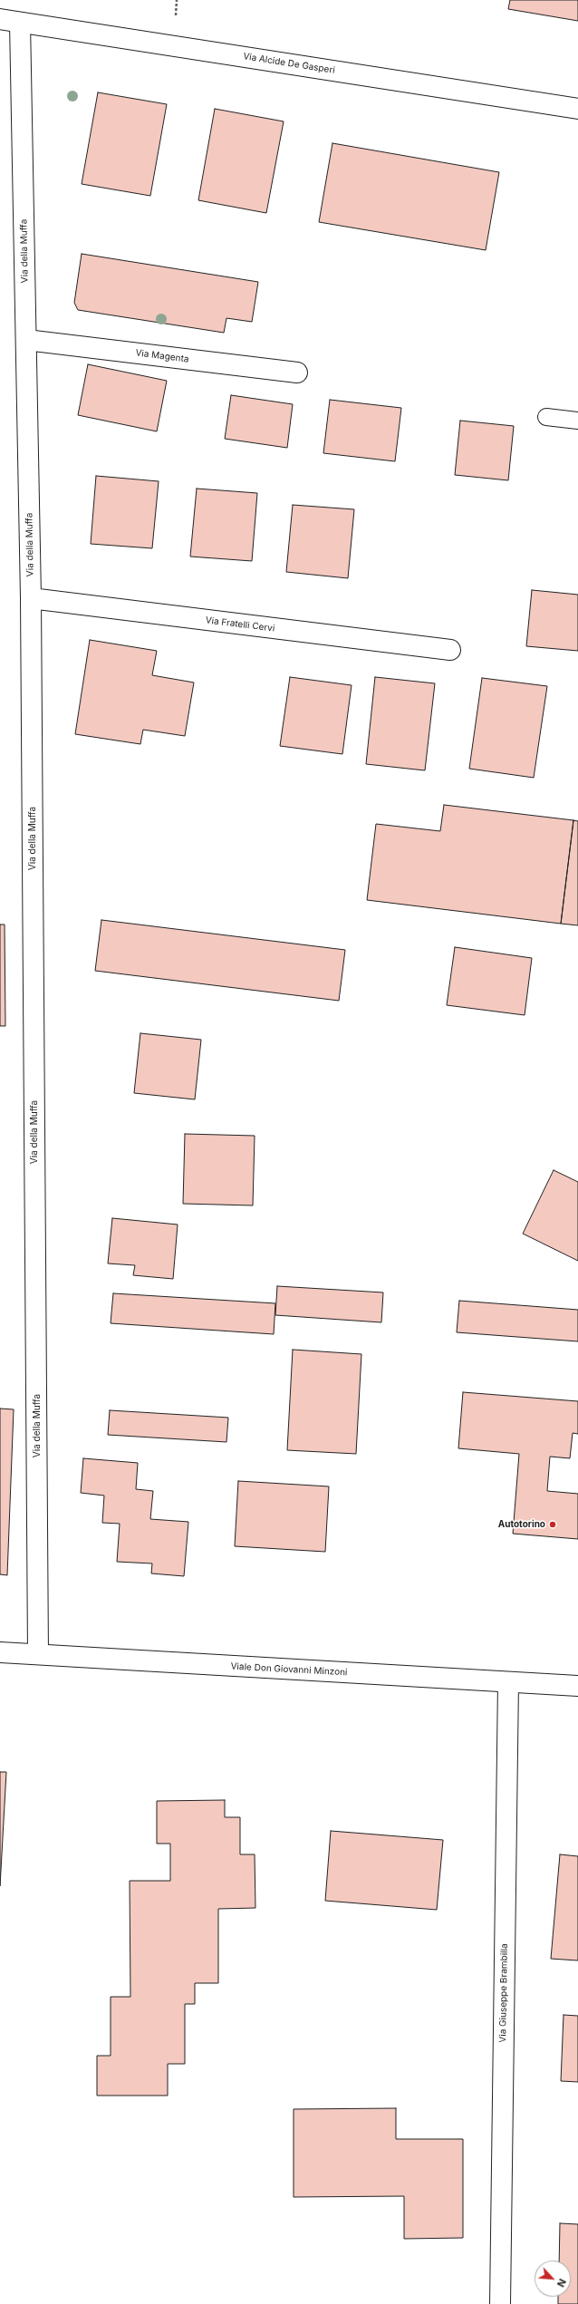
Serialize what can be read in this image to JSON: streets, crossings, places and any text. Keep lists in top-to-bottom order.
{
  "streets": {
    "street": [
      "Via Alcide De Gasperi",
      "Via della Muffa",
      "Via Magenta",
      "Via Fratelli Cervi",
      "Viale Don Giovanni Minzoni",
      "Via Giuseppe Brambilla"
    ]
  },
  "crossings": [
    ["Via Alcide De Gasperi", "Via della Muffa"],
    ["Via della Muffa", "Via Magenta"],
    ["Via della Muffa", "Via Fratelli Cervi"],
    ["Via della Muffa", "Viale Don Giovanni Minzoni"],
    ["Viale Don Giovanni Minzoni", "Via Giuseppe Brambilla"]
  ],
  "places": ["Autotorino"],
  "north": "bottom right"
}
